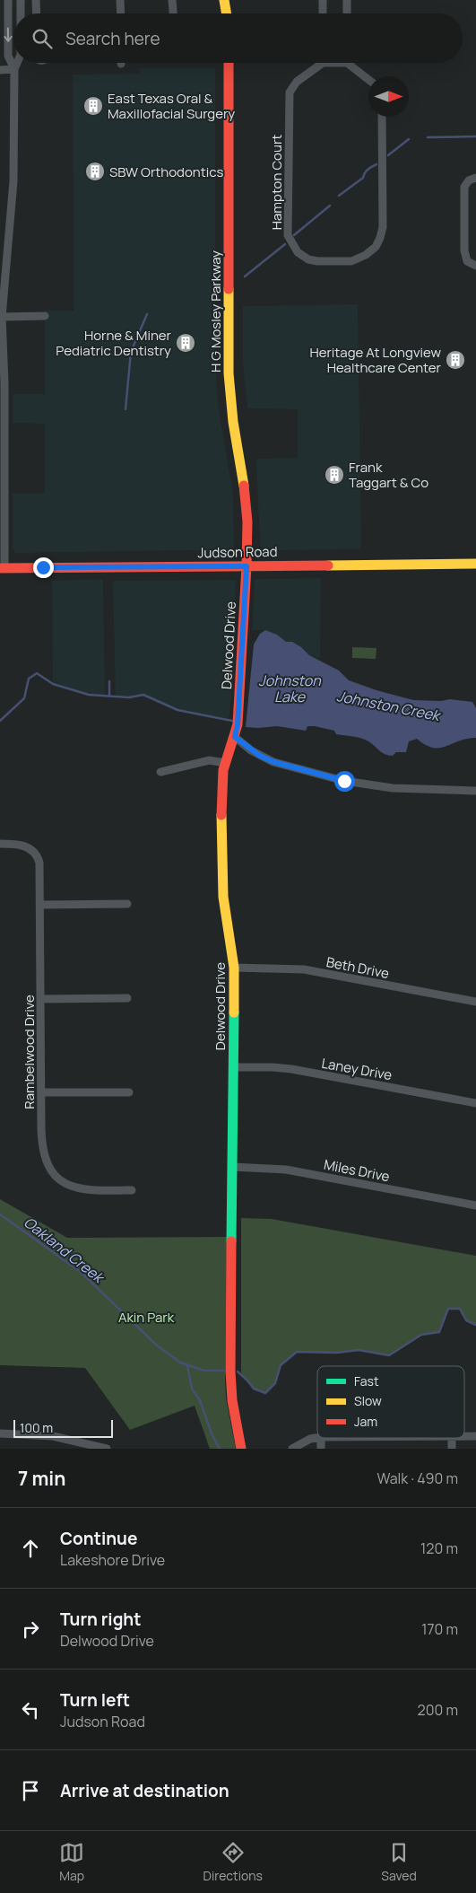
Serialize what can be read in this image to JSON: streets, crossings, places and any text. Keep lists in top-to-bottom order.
{
  "streets": {
    "main road": ["H G Mosley Parkway", "Judson Road", "Delwood Drive"],
    "street": [
      "Hampton Court",
      "Beth Drive",
      "Rambelwood Drive",
      "Laney Drive",
      "Miles Drive"
    ]
  },
  "crossings": [
    ["H G Mosley Parkway", "Judson Road"],
    ["H G Mosley Parkway", "Delwood Drive"],
    ["Judson Road", "Delwood Drive"],
    ["Delwood Drive", "Beth Drive"],
    ["Delwood Drive", "Laney Drive"],
    ["Delwood Drive", "Miles Drive"]
  ],
  "water": ["Johnston Lake", "Johnston Creek", "Oakland Creek"],
  "parks": ["Akin Park"],
  "places": {
    "building": [
      "East Texas Oral & Maxillofacial Surgery",
      "SBW Orthodontics",
      "Horne & Miner Pediatric Dentistry",
      "Heritage At Longview Healthcare Center",
      "Frank Taggart & Co"
    ]
  },
  "legend": ["Fast", "Slow", "Jam"],
  "scale_bar": "100 m",
  "north": "right",
  "page": {
    "search": "Search here",
    "scale": "100 m",
    "heading": ["7 min", "Walk · 490 m"],
    "list": [
      ["Continue", "Lakeshore Drive", "120 m"],
      ["Turn right", "Delwood Drive", "170 m"],
      ["Turn left", "Judson Road", "200 m"],
      "Arrive at destination"
    ],
    "nav": ["Map", "Directions", "Saved"]
  }
}
